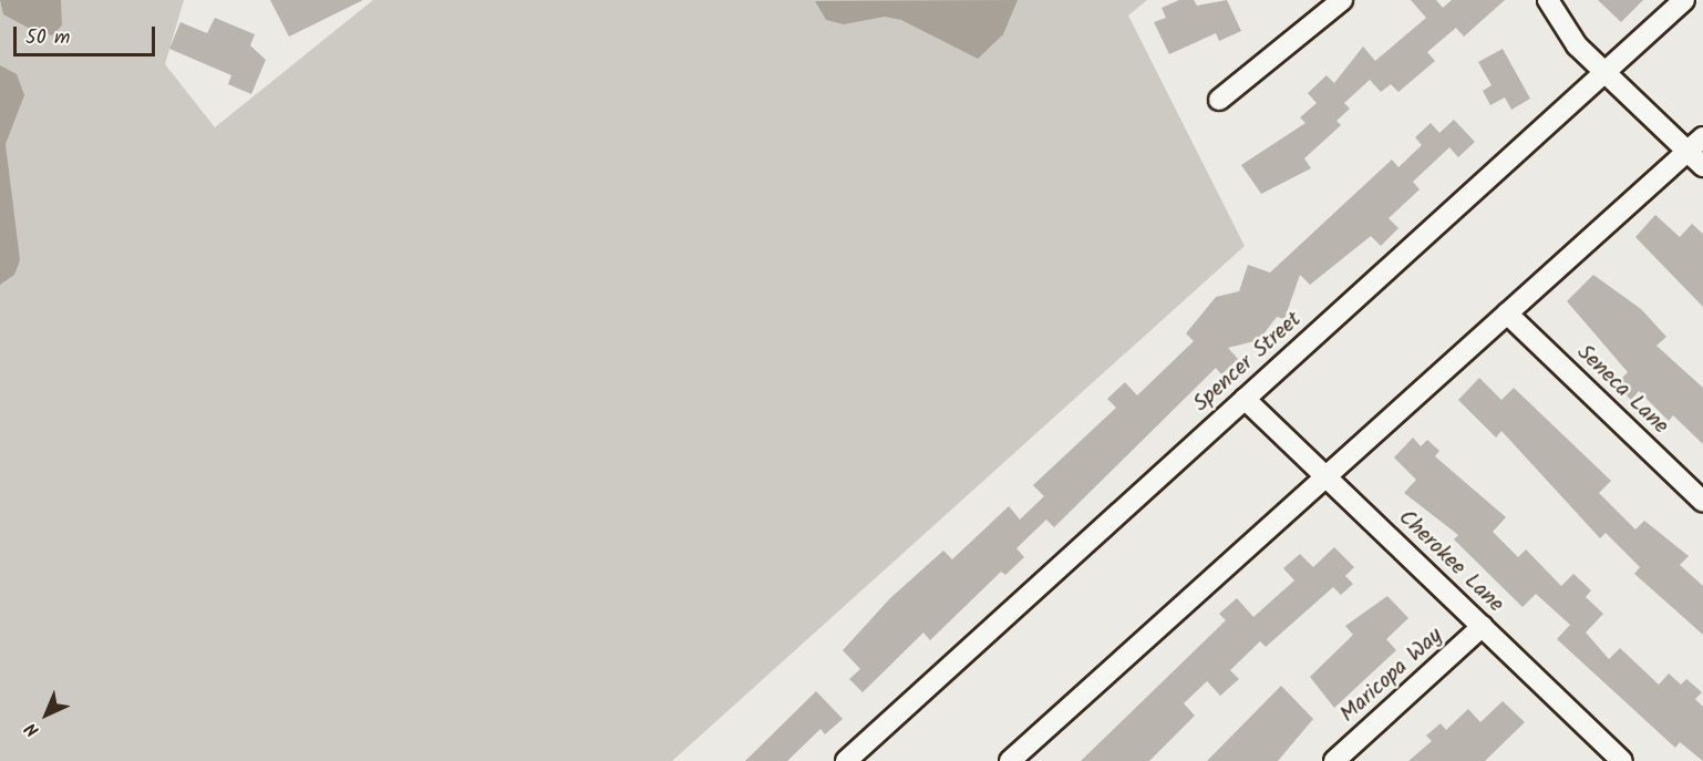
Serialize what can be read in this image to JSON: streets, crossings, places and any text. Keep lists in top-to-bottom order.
{
  "streets": {
    "street": [
      "Spencer Street",
      "Seneca Lane",
      "Cherokee Lane",
      "Maricopa Way"
    ]
  },
  "crossings": [
    ["Spencer Street", "Cherokee Lane"],
    ["Cherokee Lane", "Maricopa Way"]
  ],
  "scale_bar": "50 m",
  "north": "bottom left"
}
